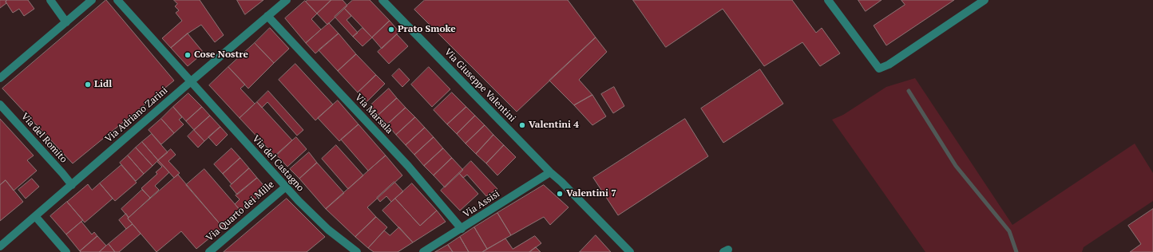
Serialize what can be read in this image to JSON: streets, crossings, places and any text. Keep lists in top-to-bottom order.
{
  "streets": {
    "street": [
      "Via Giuseppe Valentini",
      "Via Marsala",
      "Via Adriano Zarini",
      "Via del Romito",
      "Via del Castagno",
      "Via Assisi",
      "Via Quarto dei Mille"
    ]
  },
  "crossings": [
    ["Via Giuseppe Valentini", "Via Assisi"],
    ["Via Marsala", "Via Adriano Zarini"],
    ["Via Marsala", "Via Assisi"],
    ["Via Adriano Zarini", "Via del Romito"],
    ["Via Adriano Zarini", "Via del Castagno"],
    ["Via del Castagno", "Via Quarto dei Mille"]
  ],
  "places": [
    "Prato Smoke",
    "Cose Nostre",
    "Lidl",
    "Valentini 4",
    "Valentini 7"
  ]
}
